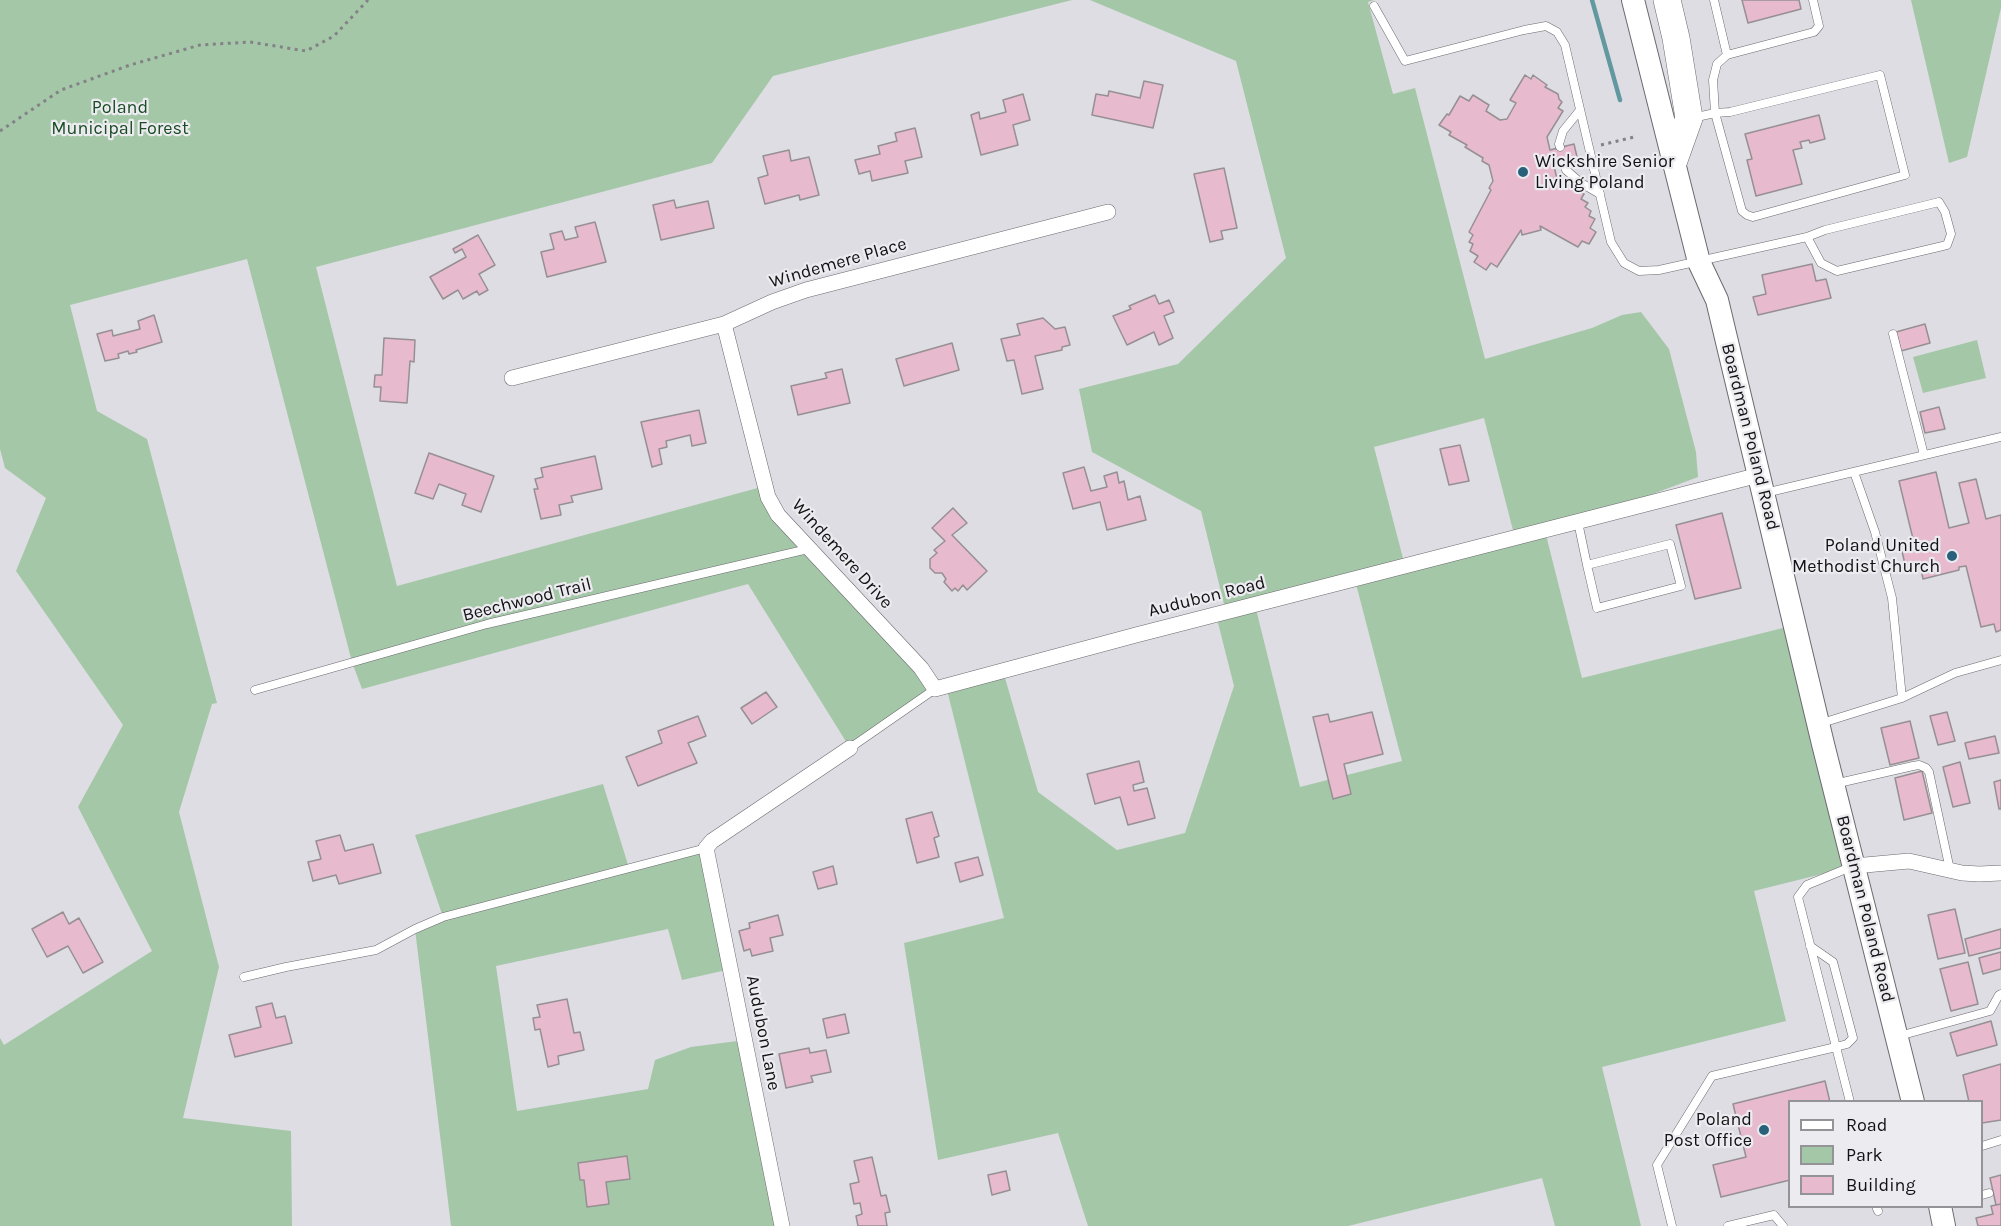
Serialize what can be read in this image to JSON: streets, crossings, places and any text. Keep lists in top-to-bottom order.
{
  "streets": {
    "main road": ["Boardman Poland Road"],
    "street": [
      "Windemere Place",
      "Windemere Drive",
      "Audubon Road",
      "Audubon Lane"
    ],
    "lane": ["Beechwood Trail"]
  },
  "crossings": [
    ["Windemere Place", "Windemere Drive"],
    ["Boardman Poland Road", "Audubon Road"],
    ["Windemere Drive", "Audubon Road"],
    ["Windemere Drive", "Beechwood Trail"],
    ["Audubon Road", "Audubon Lane"]
  ],
  "parks": ["Poland Municipal Forest"],
  "places": ["Wickshire Senior Living Poland", "Poland United Methodist Church", "Poland Post Office"],
  "legend": ["Road", "Park", "Building"]
}
